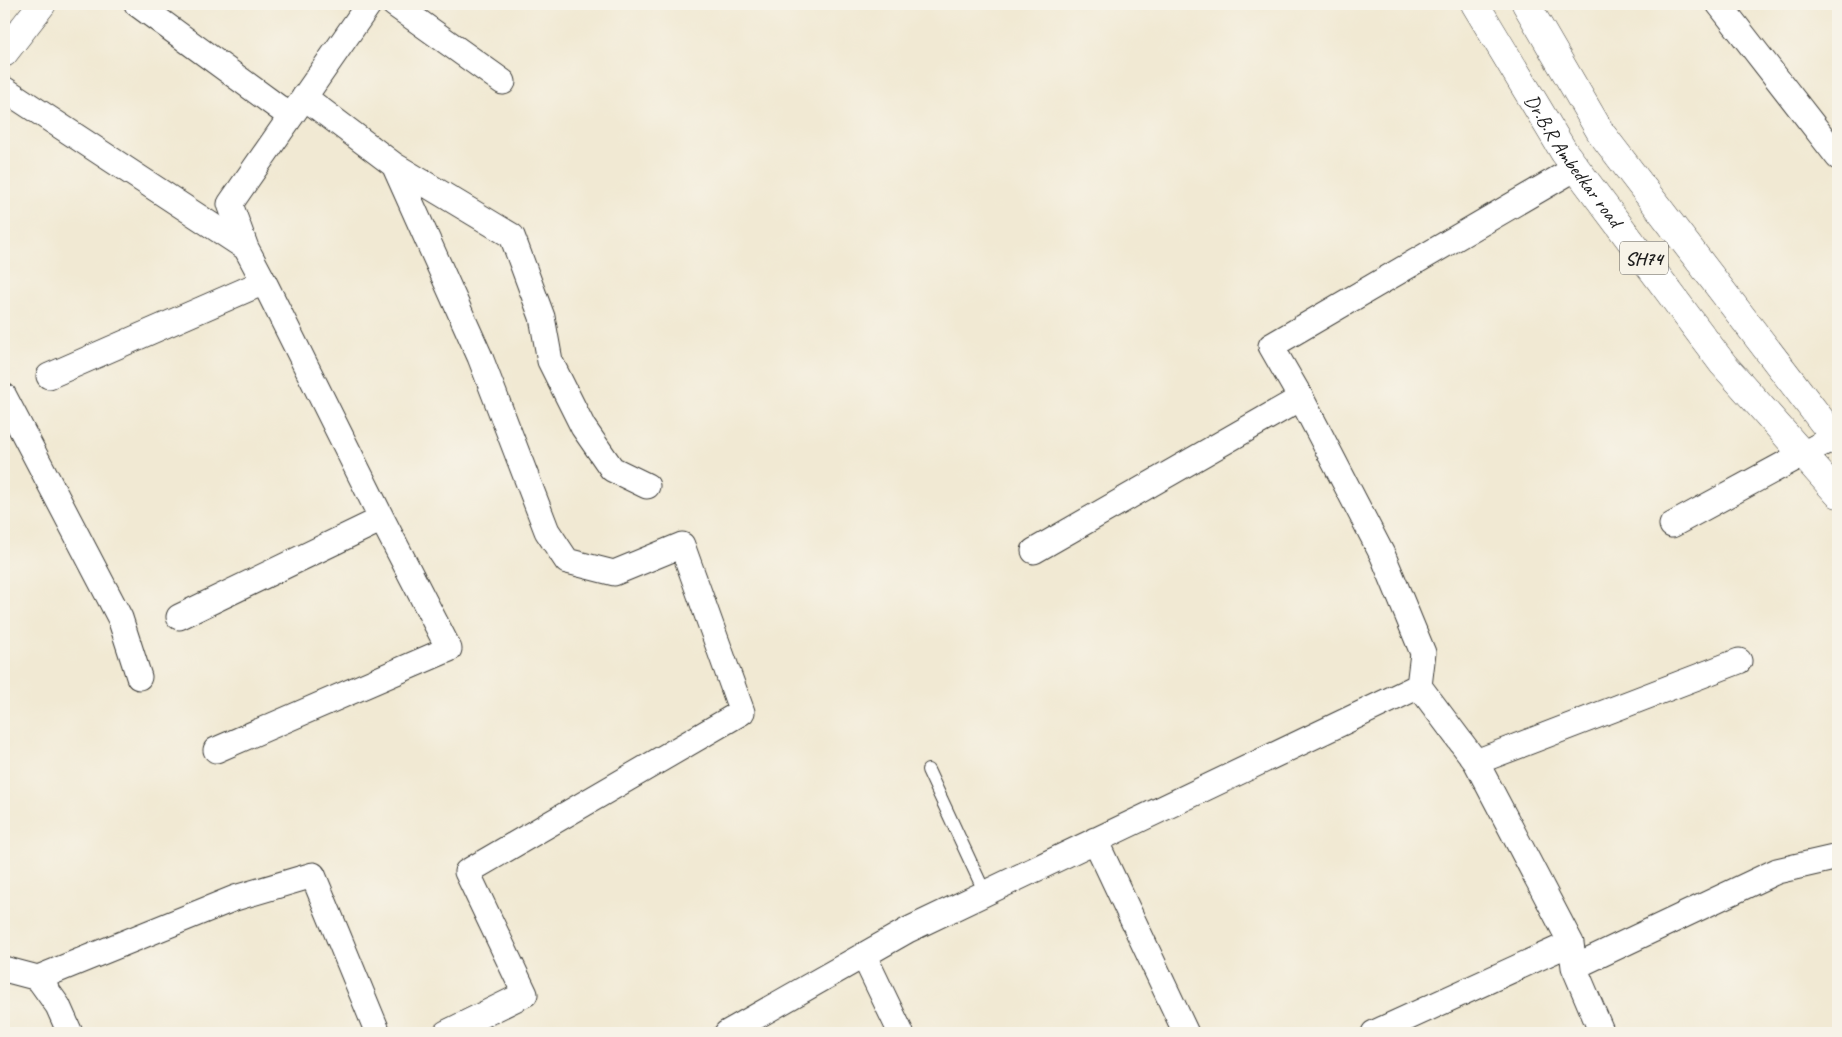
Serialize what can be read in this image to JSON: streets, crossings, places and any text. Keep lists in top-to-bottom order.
{
  "streets": {
    "main road": ["Dr.B.R Ambedkar road", "SH74"]
  }
}
